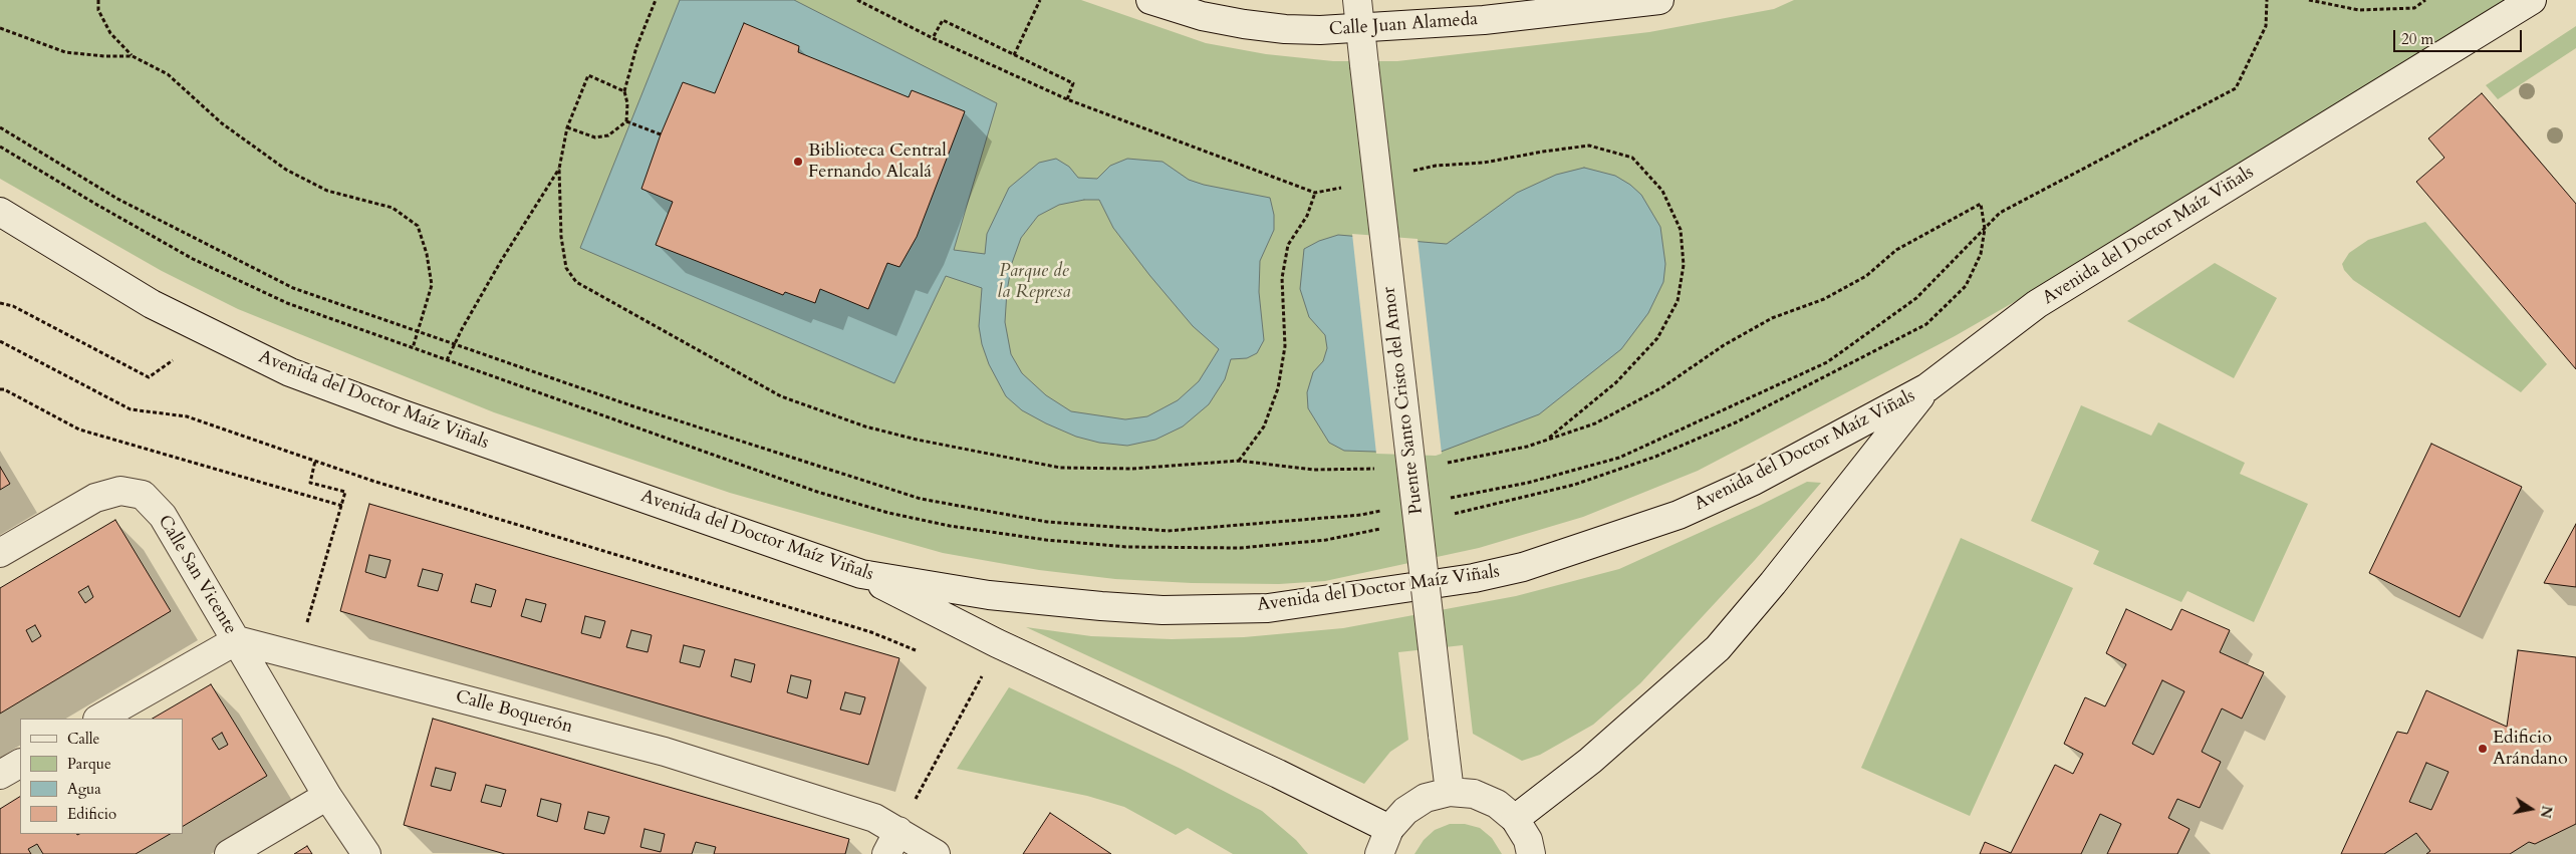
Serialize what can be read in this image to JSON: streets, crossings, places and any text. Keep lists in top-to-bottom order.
{
  "streets": {
    "street": [
      "Calle Juan Alameda",
      "Avenida del Doctor Maíz Viñals",
      "Puente Santo Cristo del Amor",
      "Calle San Vicente",
      "Calle Boquerón"
    ]
  },
  "crossings": [
    ["Calle Juan Alameda", "Puente Santo Cristo del Amor"],
    ["Calle San Vicente", "Calle Boquerón"]
  ],
  "parks": ["Parque de la Represa"],
  "places": ["Biblioteca Central Fernando Alcalá", "Edificio Arándano"],
  "legend": [
    "Calle",
    "Parque",
    "Agua",
    "Edificio"
  ],
  "scale_bar": "20 m",
  "north": "right"
}
